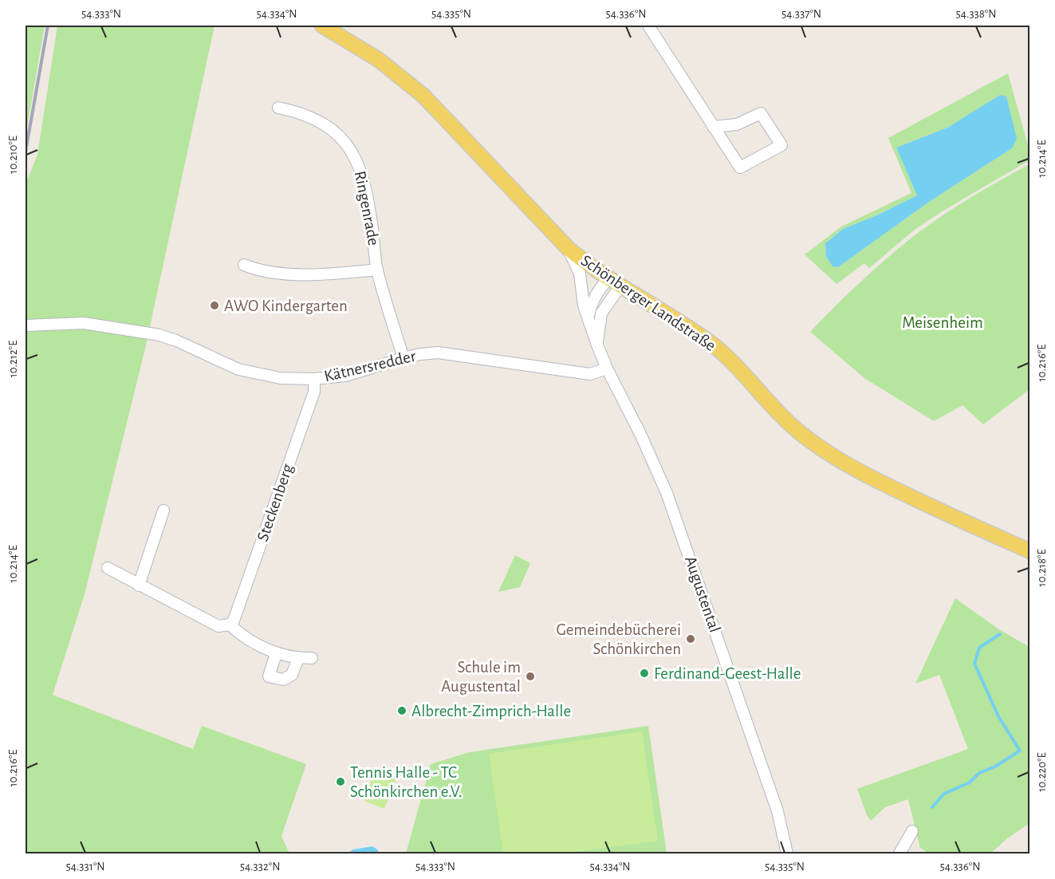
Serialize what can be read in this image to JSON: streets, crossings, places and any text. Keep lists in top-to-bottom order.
{
  "streets": {
    "main road": ["Schönberger Landstraße"],
    "street": [
      "Ringenrade",
      "Kätnersredder",
      "Steckenberg",
      "Augustental"
    ]
  },
  "crossings": [
    ["Ringenrade", "Kätnersredder"],
    ["Schönberger Landstraße", "Augustental"],
    ["Kätnersredder", "Steckenberg"],
    ["Kätnersredder", "Augustental"]
  ],
  "parks": ["Meisenheim"],
  "places": [
    "AWO Kindergarten",
    "Gemeindebücherei Schönkirchen",
    "Ferdinand-Geest-Halle",
    "Schule im Augustental",
    "Albrecht-Zimprich-Halle",
    "Tennis Halle - TC Schönkirchen e.V."
  ],
  "coordinates": [
    "54.333°N",
    "54.334°N",
    "54.335°N",
    "54.336°N",
    "54.337°N",
    "54.338°N",
    "10.210°E",
    "10.214°E",
    "10.212°E",
    "10.216°E",
    "10.218°E",
    "10.220°E",
    "54.331°N",
    "54.332°N"
  ]
}
